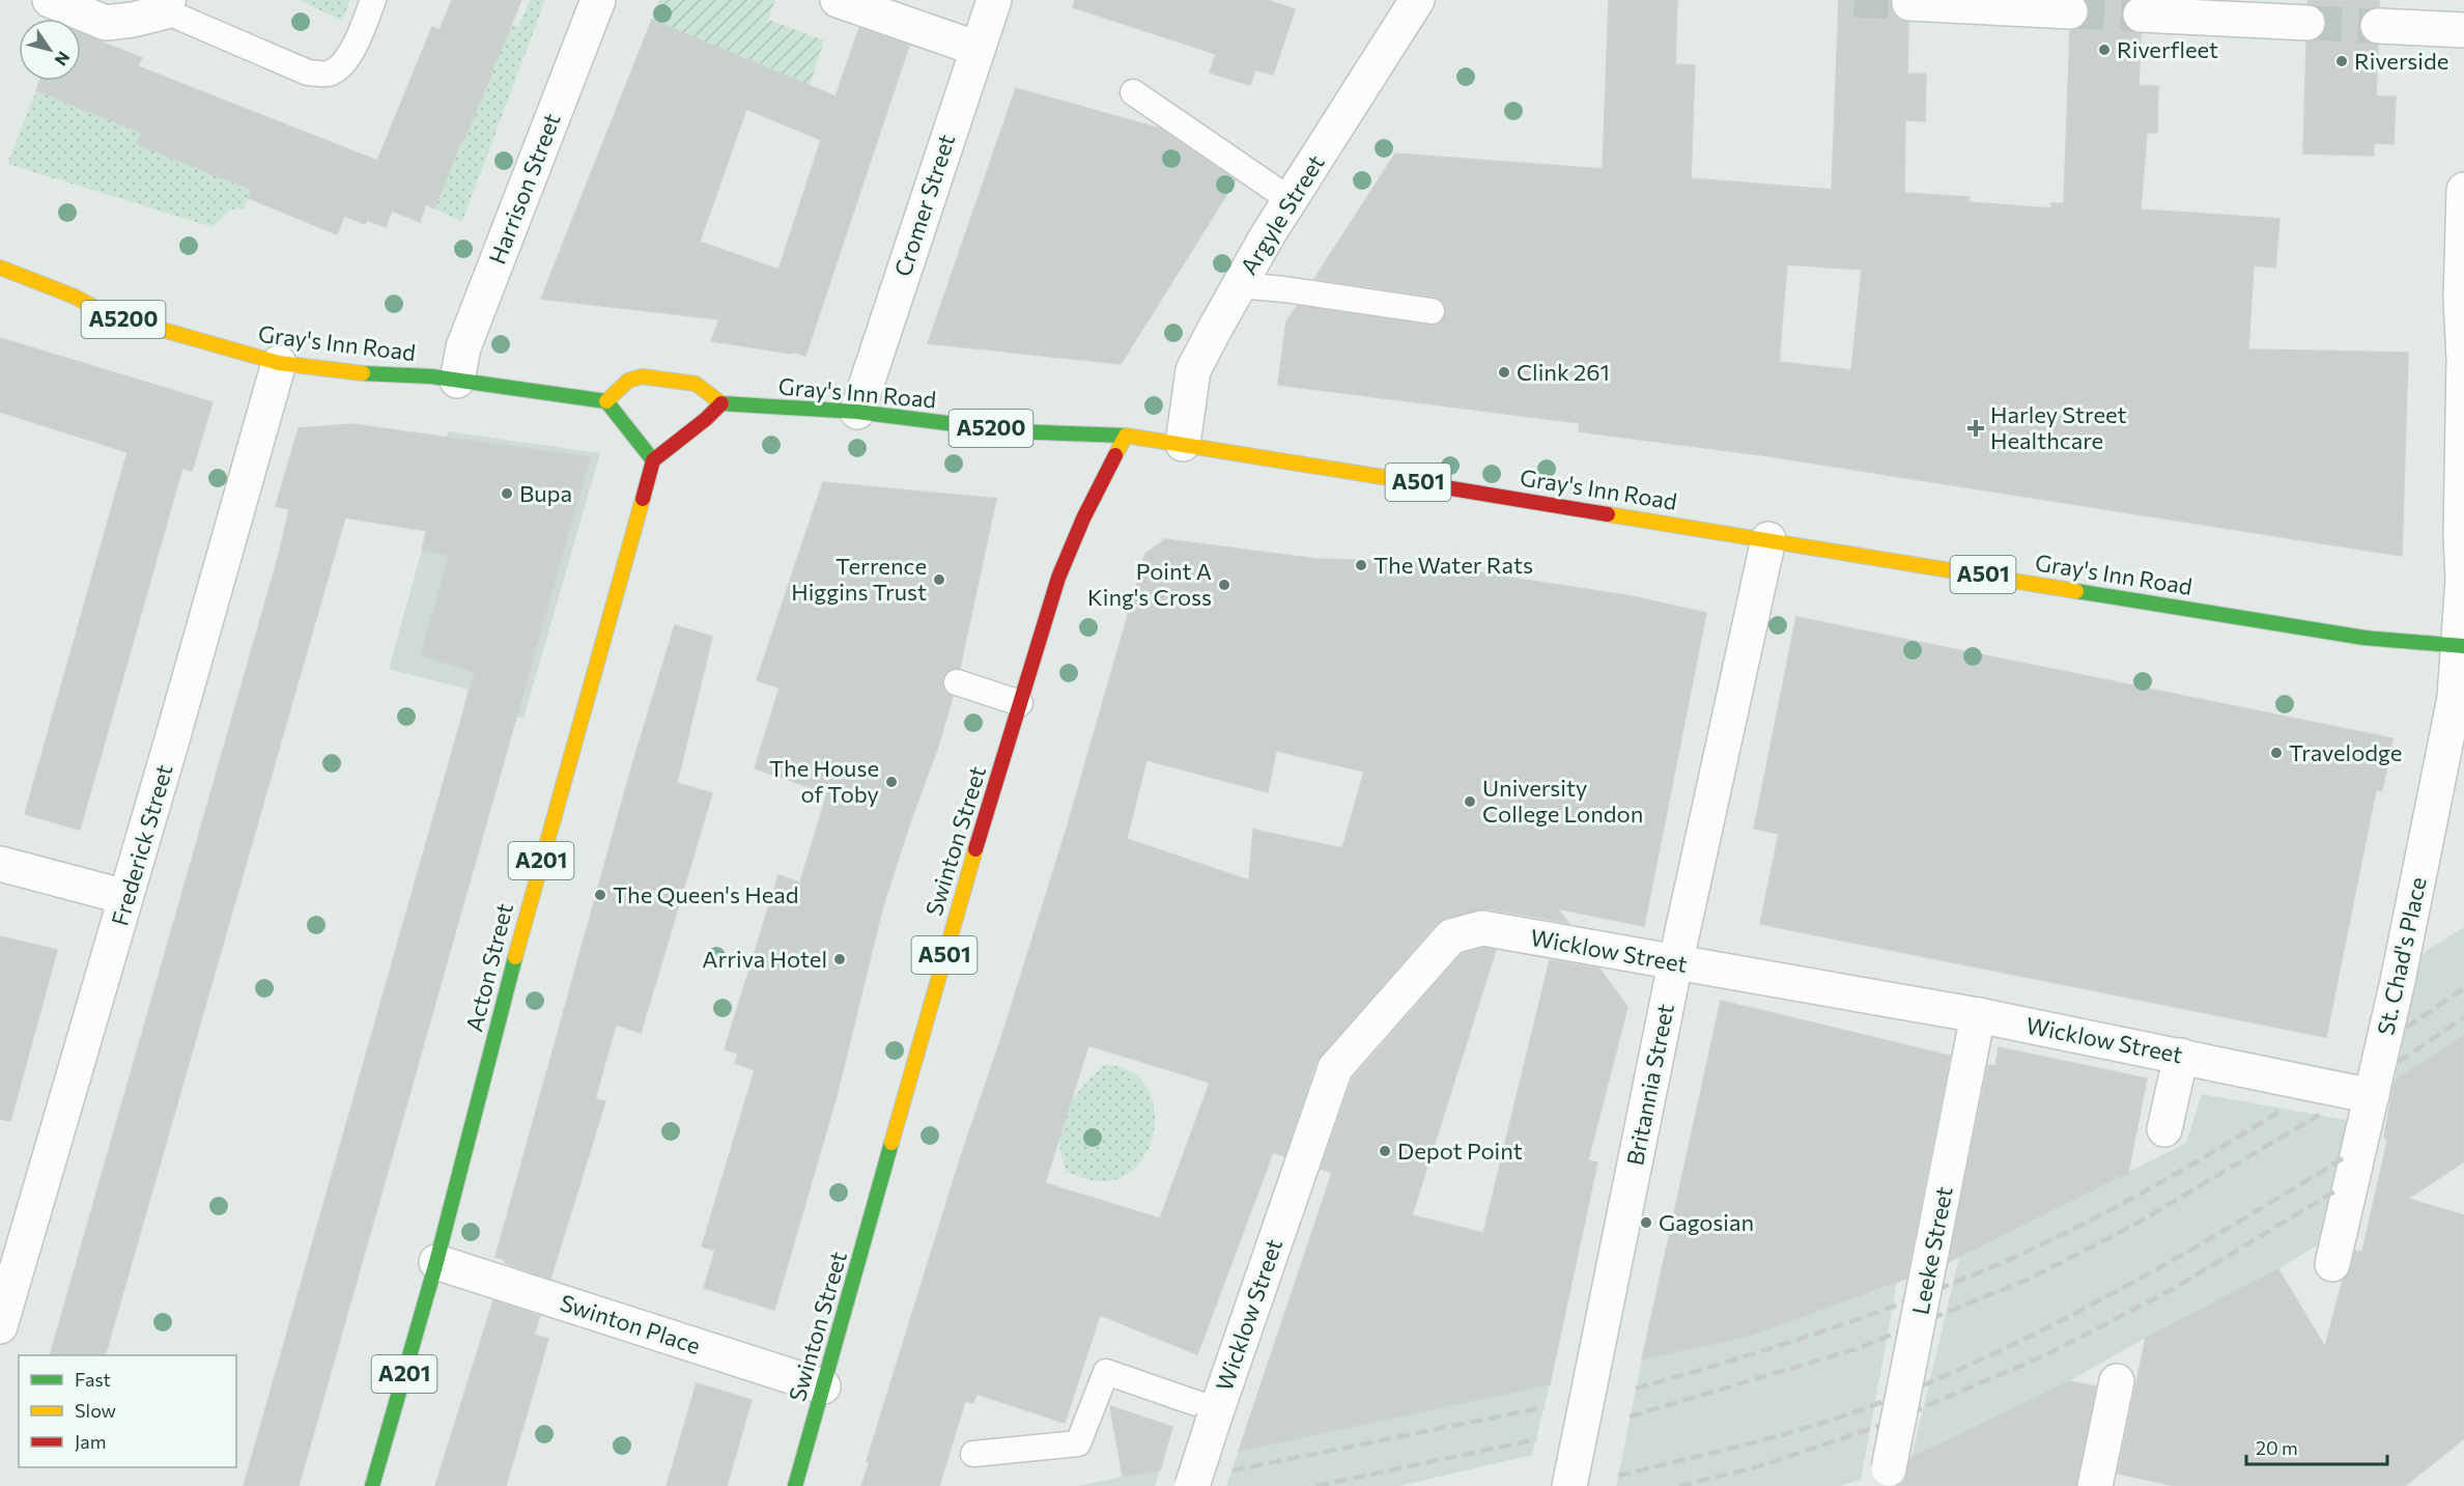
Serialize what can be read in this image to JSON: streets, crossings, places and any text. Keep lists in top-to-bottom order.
{
  "streets": {
    "main road": [
      "A5200",
      "Gray's Inn Road",
      "A501",
      "Swinton Street",
      "A201",
      "Acton Street"
    ],
    "street": [
      "Harrison Street",
      "Cromer Street",
      "Argyle Street",
      "Frederick Street",
      "Wicklow Street",
      "St. Chad's Place",
      "Britannia Street",
      "Leeke Street",
      "Swinton Place"
    ]
  },
  "crossings": [
    ["Harrison Street", "Gray's Inn Road"],
    ["Cromer Street", "Gray's Inn Road"],
    ["Argyle Street", "Gray's Inn Road"],
    ["Gray's Inn Road", "Swinton Street"],
    ["Gray's Inn Road", "Frederick Street"],
    ["Gray's Inn Road", "St. Chad's Place"],
    ["Gray's Inn Road", "Britannia Street"],
    ["Swinton Street", "Swinton Place"],
    ["Wicklow Street", "St. Chad's Place"],
    ["Wicklow Street", "Britannia Street"],
    ["Wicklow Street", "Leeke Street"],
    ["Acton Street", "Swinton Place"]
  ],
  "places": {
    "other": [
      "Riverfleet",
      "Riverside",
      "Clink 261",
      "Bupa",
      "The Water Rats",
      "Terrence Higgins Trust",
      "Point A King's Cross",
      "Travelodge",
      "The House of Toby",
      "University College London",
      "The Queen's Head",
      "Arriva Hotel",
      "Depot Point",
      "Gagosian"
    ],
    "health": ["Harley Street Healthcare"]
  },
  "legend": ["Fast", "Slow", "Jam"],
  "scale_bar": "20 m",
  "north": "bottom right"
}
